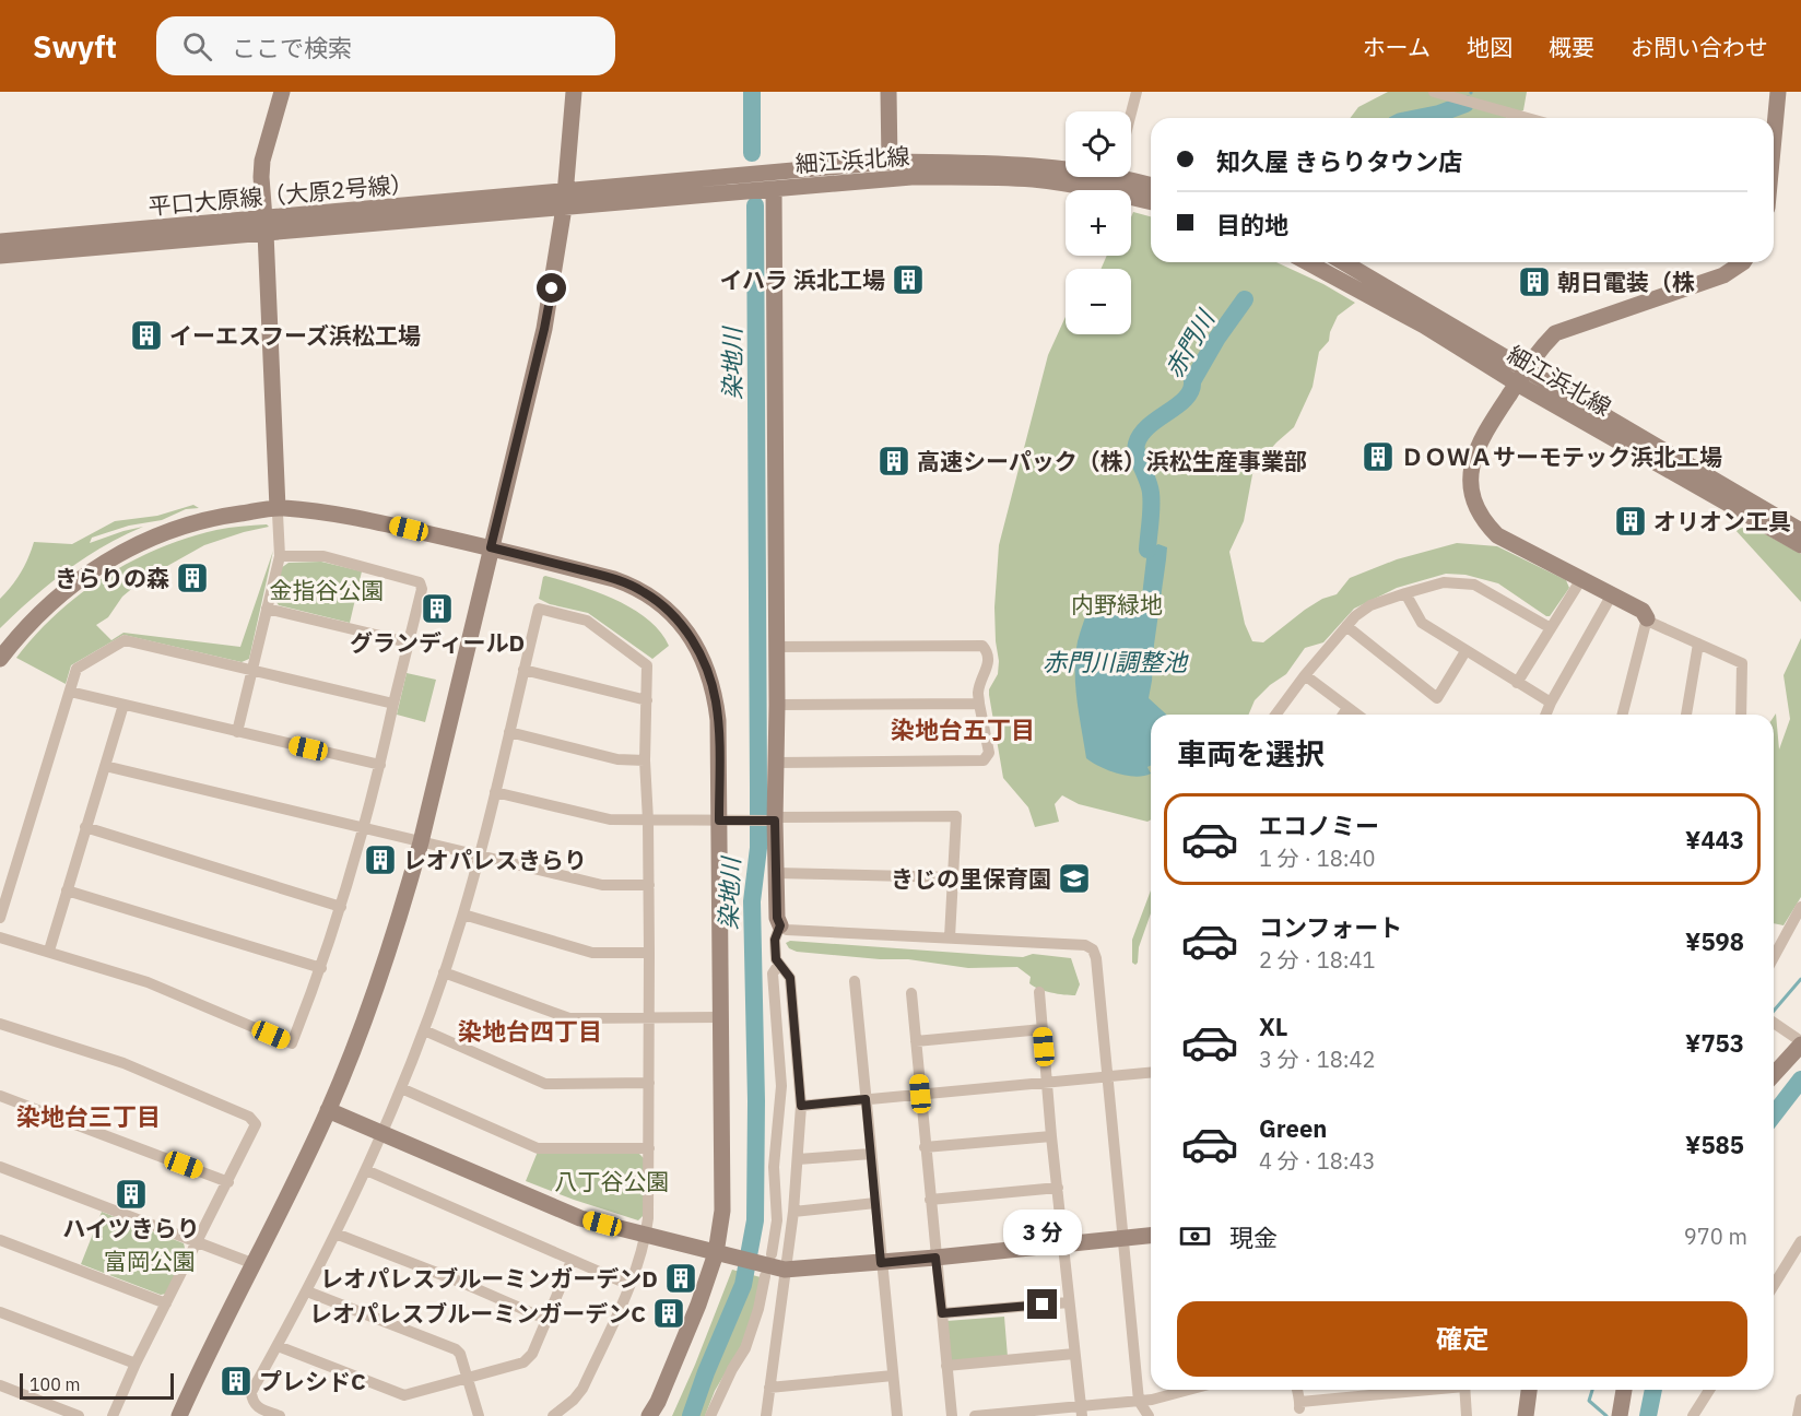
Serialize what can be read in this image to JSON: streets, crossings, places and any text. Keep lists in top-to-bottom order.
{
  "streets": {
    "street": ["細江浜北線", "平口大原線（大原2号線）"]
  },
  "crossings": [
    ["細江浜北線", "平口大原線（大原2号線）"]
  ],
  "districts": ["染地台五丁目", "染地台四丁目", "染地台三丁目"],
  "water": ["赤門川", "染地川", "赤門川調整池"],
  "parks": [
    "金指谷公園",
    "内野緑地",
    "八丁谷公園",
    "富岡公園"
  ],
  "places": {
    "building": [
      "イハラ 浜北工場",
      "朝日電装（株",
      "イーエスフーズ浜松工場",
      "ＤＯＷＡサーモテック浜北工場",
      "高速シーパック（株）浜松生産事業部",
      "オリオン工具",
      "きらりの森",
      "グランディールD",
      "レオパレスきらり",
      "ハイツきらり",
      "レオパレスブルーミンガーデンD",
      "レオパレスブルーミンガーデンC",
      "プレシドC"
    ],
    "school or university": ["きじの里保育園"]
  },
  "scale_bar": "100 m",
  "page": {
    "header": "Swyft",
    "search": "ここで検索",
    "nav": [
      "ホーム",
      "地図",
      "概要",
      "お問い合わせ"
    ],
    "map_buttons": ["+", "−"],
    "banner": ["知久屋 きらりタウン店", "目的地"],
    "heading": "車両を選択",
    "list": [
      {
        "name": "エコノミー",
        "note": "1 分 · 18:40",
        "value": "¥443"
      },
      {
        "name": "コンフォート",
        "note": "2 分 · 18:41",
        "value": "¥598"
      },
      {
        "name": "XL",
        "note": "3 分 · 18:42",
        "value": "¥753"
      },
      {
        "name": "Green",
        "note": "4 分 · 18:43",
        "value": "¥585"
      }
    ],
    "pay": ["現金", "970 m"],
    "bubble": "3 分",
    "buttons": "確定",
    "scale": "100 m"
  }
}
